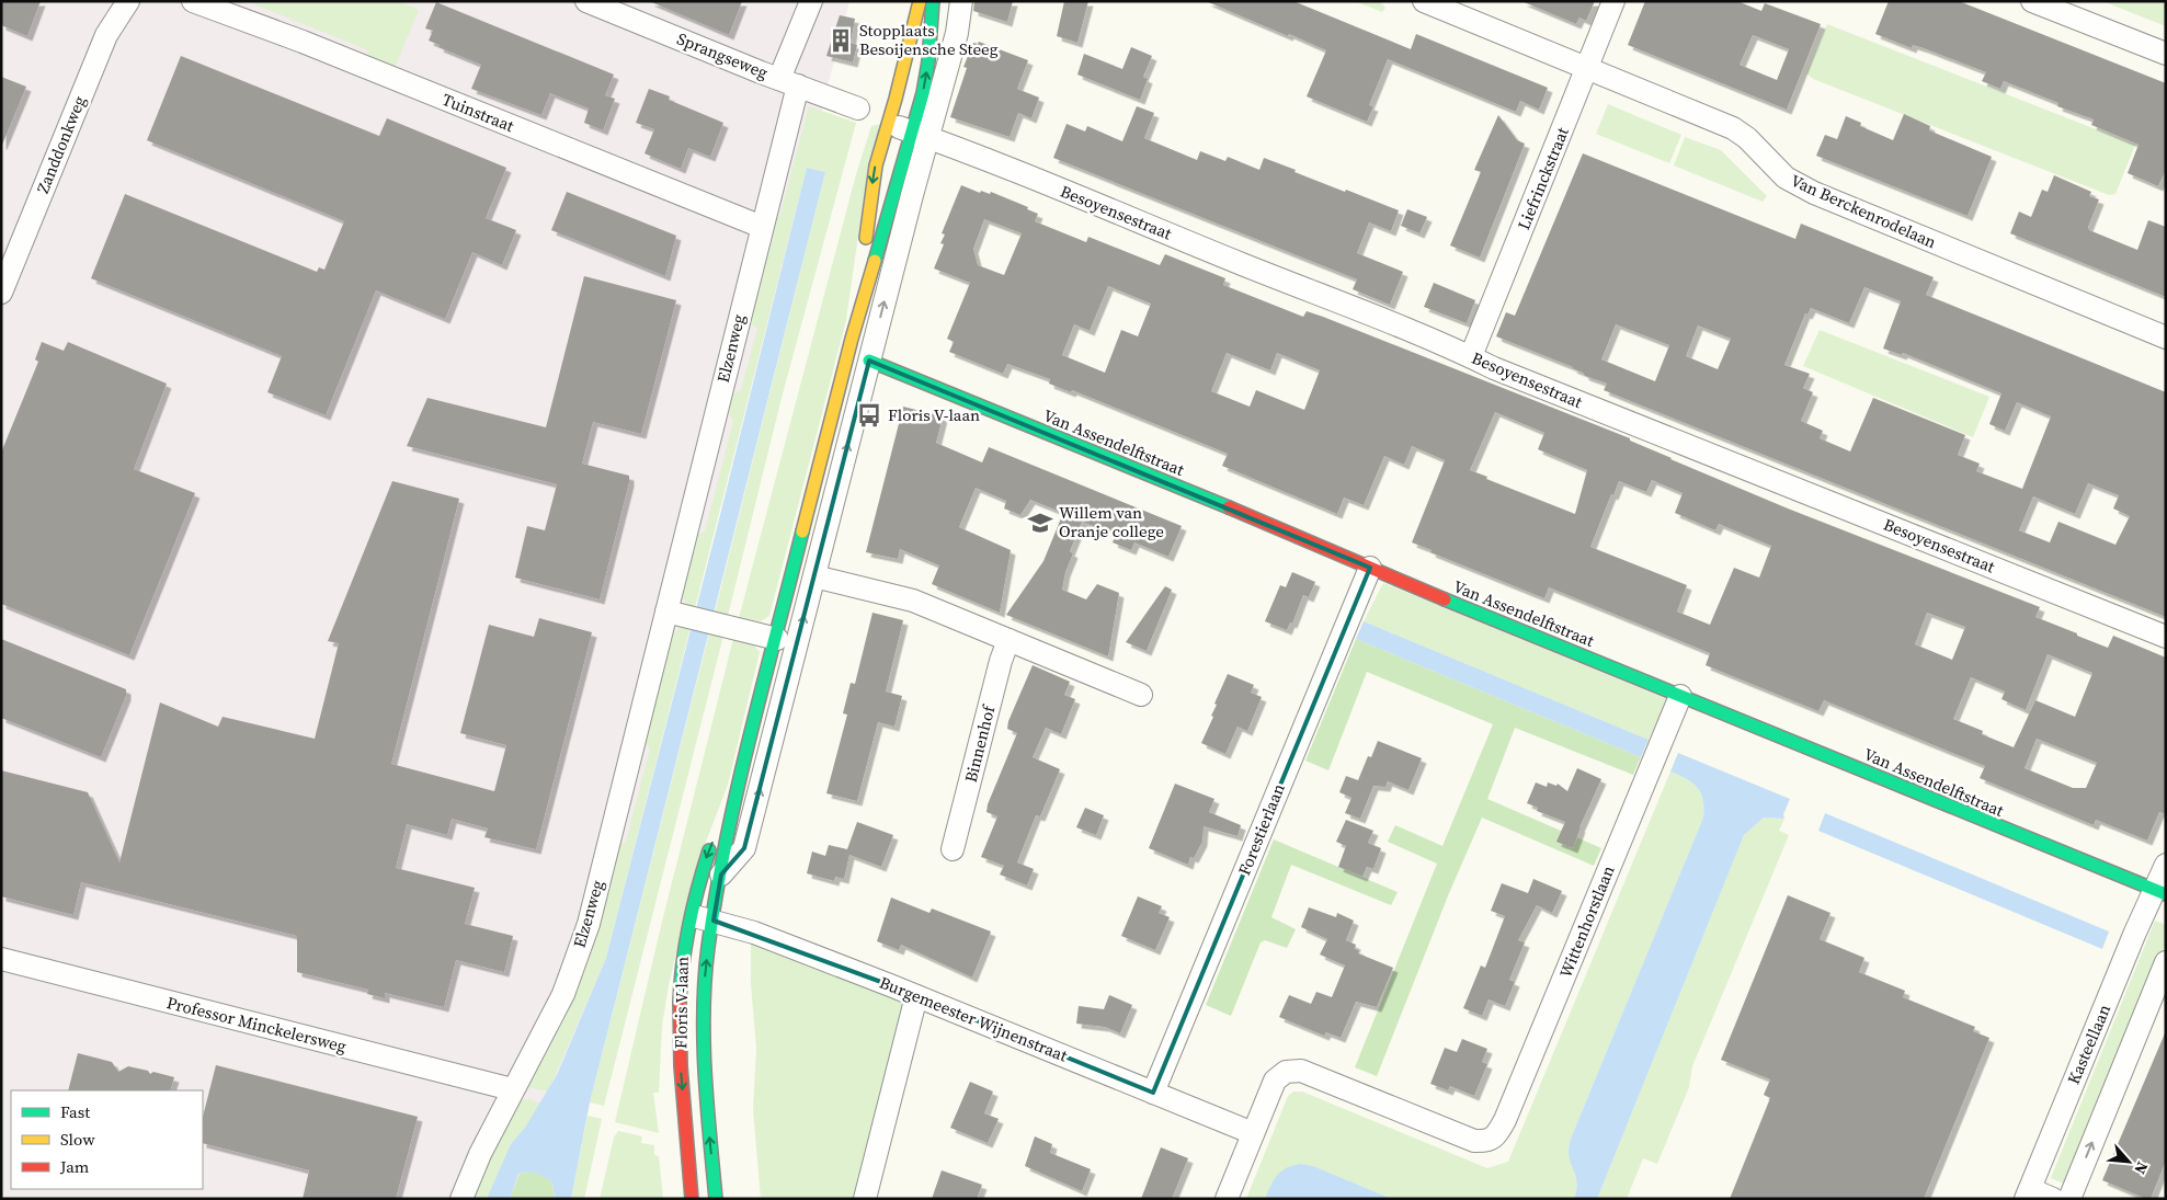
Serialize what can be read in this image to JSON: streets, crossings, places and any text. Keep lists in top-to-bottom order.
{
  "streets": {
    "street": [
      "Sprangseweg",
      "Tuinstraat",
      "Zanddonkweg",
      "Liefrinckstraat",
      "Van Berckenrodelaan",
      "Besoyensestraat",
      "Elzenweg",
      "Van Assendelftstraat",
      "Binnenhof",
      "Forestierlaan",
      "Wittenhorstlaan",
      "Floris V-laan",
      "Burgemeester Wijnenstraat",
      "Professor Minckelersweg",
      "Kasteellaan"
    ]
  },
  "crossings": [
    ["Sprangseweg", "Elzenweg"],
    ["Tuinstraat", "Elzenweg"],
    ["Liefrinckstraat", "Van Berckenrodelaan"],
    ["Liefrinckstraat", "Besoyensestraat"],
    ["Besoyensestraat", "Floris V-laan"],
    ["Elzenweg", "Professor Minckelersweg"],
    ["Van Assendelftstraat", "Forestierlaan"],
    ["Van Assendelftstraat", "Wittenhorstlaan"],
    ["Van Assendelftstraat", "Kasteellaan"],
    ["Forestierlaan", "Burgemeester Wijnenstraat"],
    ["Wittenhorstlaan", "Burgemeester Wijnenstraat"],
    ["Floris V-laan", "Burgemeester Wijnenstraat"]
  ],
  "places": {
    "building": ["Stopplaats Besoijensche Steeg"],
    "bus stop": ["Floris V-laan"],
    "school or university": ["Willem van Oranje college"]
  },
  "legend": ["Fast", "Slow", "Jam"],
  "north": "bottom right"
}
